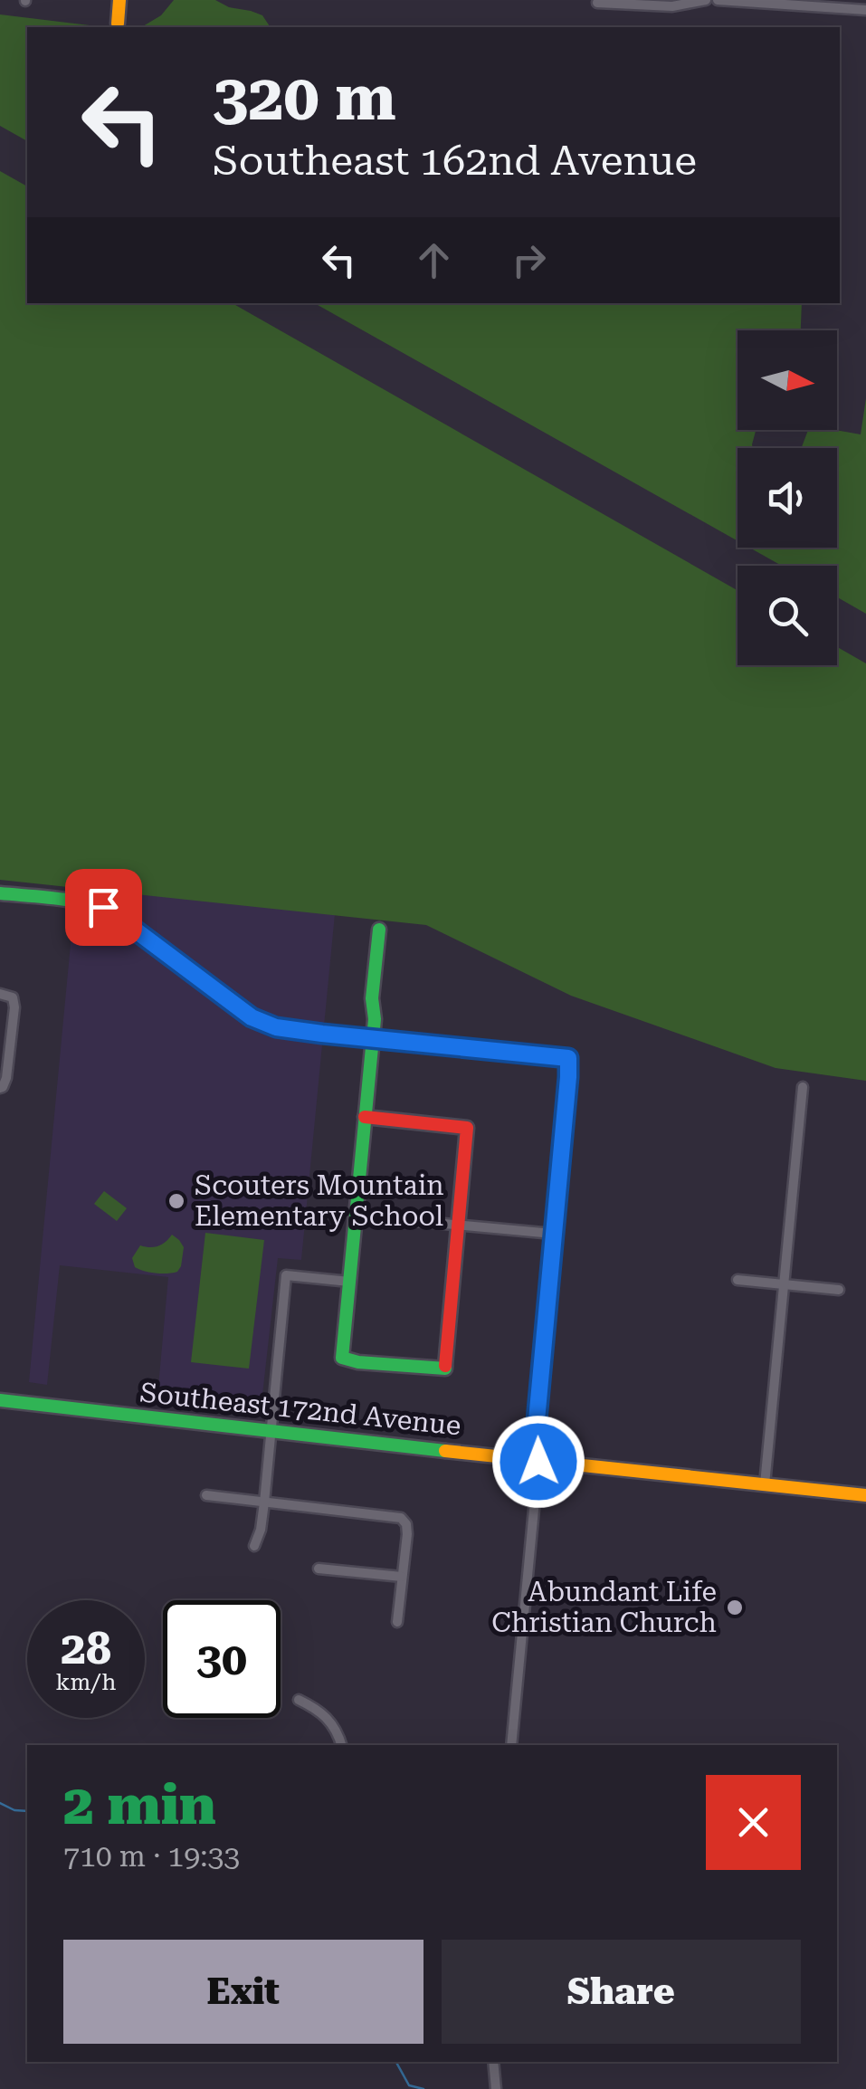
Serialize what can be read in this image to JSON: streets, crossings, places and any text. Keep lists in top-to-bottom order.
{
  "streets": {
    "street": ["Southeast 172nd Avenue"]
  },
  "places": ["Scouters Mountain Elementary School", "Abundant Life Christian Church"],
  "north": "right",
  "page": {
    "turn": ["320 m", "Southeast 162nd Avenue"],
    "speed": "28 km/h",
    "limit": "30",
    "heading": ["2 min", "710 m · 19:33"],
    "buttons": ["Exit", "Share"]
  }
}
